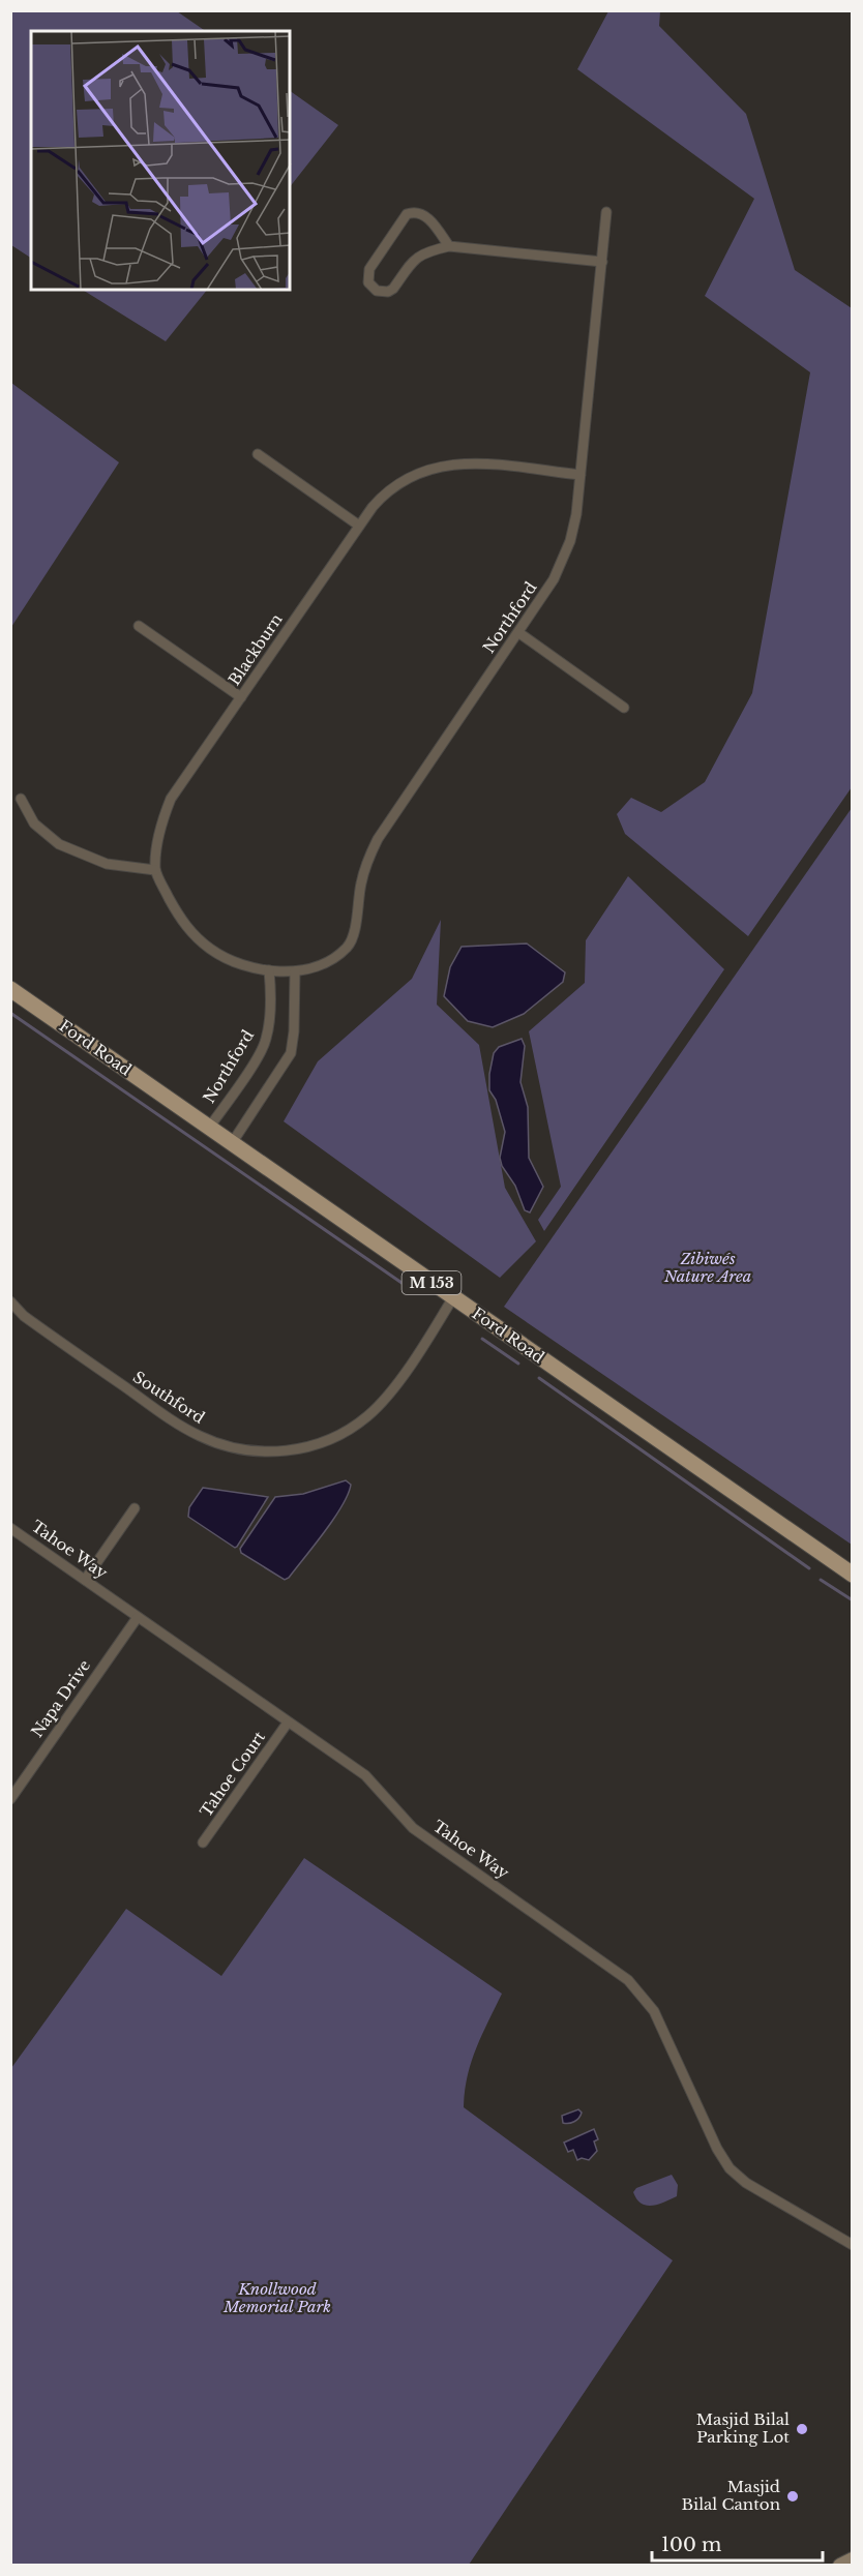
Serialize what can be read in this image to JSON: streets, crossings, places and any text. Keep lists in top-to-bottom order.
{
  "streets": {
    "main road": ["Ford Road", "M 153"],
    "street": [
      "Northford",
      "Blackburn",
      "Southford",
      "Tahoe Way",
      "Napa Drive",
      "Tahoe Court"
    ]
  },
  "crossings": [
    ["Northford", "Blackburn"],
    ["Northford", "Ford Road"],
    ["Ford Road", "Southford"],
    ["Tahoe Way", "Napa Drive"],
    ["Tahoe Way", "Tahoe Court"]
  ],
  "parks": ["Zibiwés Nature Area", "Knollwood Memorial Park"],
  "places": ["Masjid Bilal Parking Lot", "Masjid Bilal Canton"],
  "scale_bar": "100 m"
}
